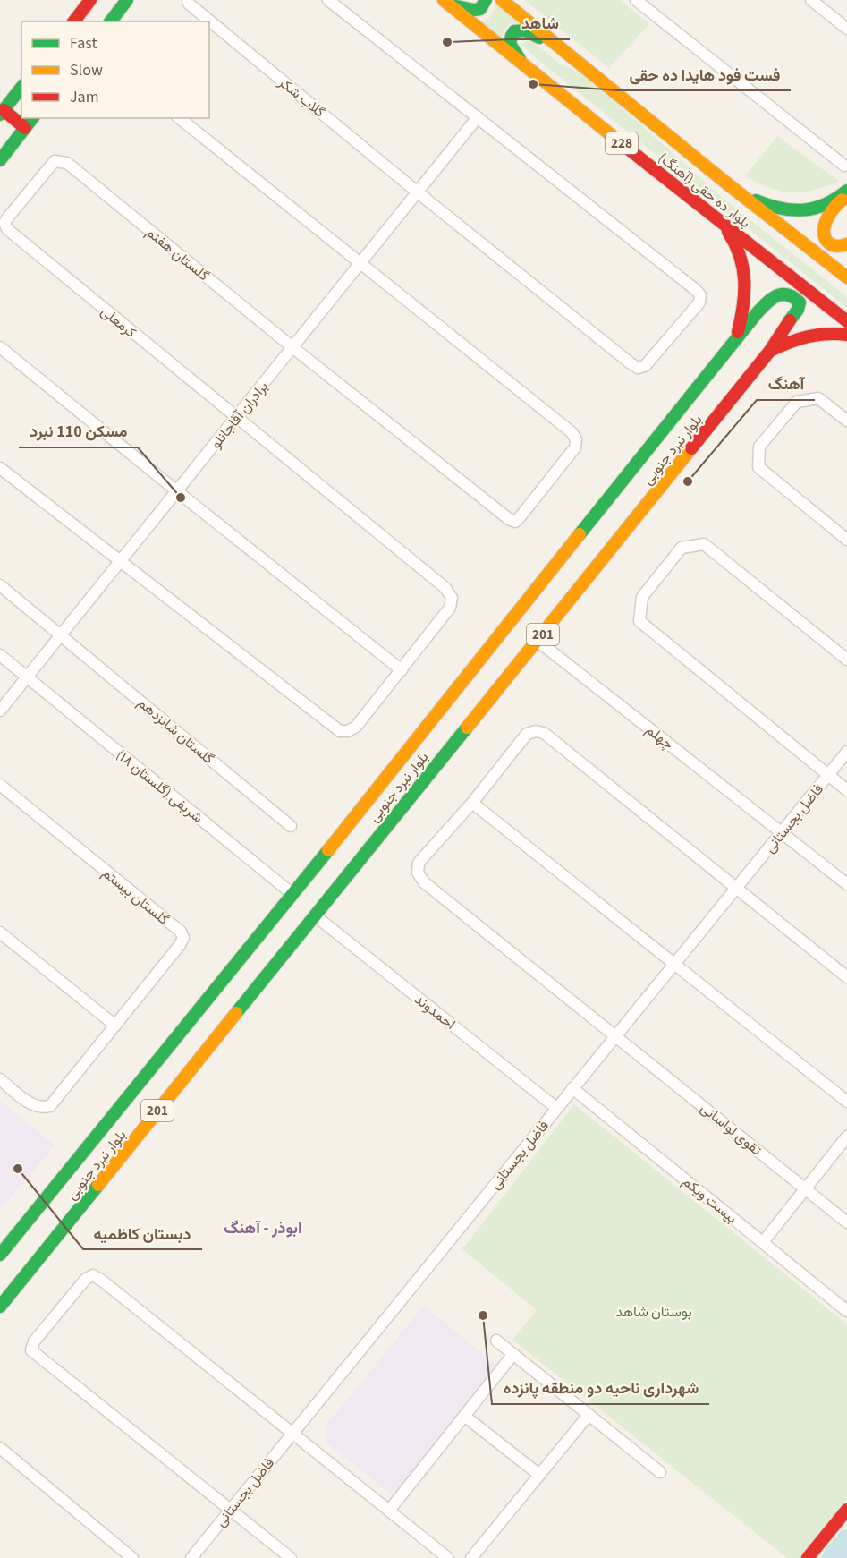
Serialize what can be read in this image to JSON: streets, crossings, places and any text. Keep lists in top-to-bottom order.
{
  "streets": {
    "main road": [
      "228",
      "بلوار ده حقی (آهنگ)",
      "بلوار نبرد جنوبی",
      "201"
    ],
    "street": [
      "گلاب شکر",
      "گلستان هفتم",
      "کرمعلی",
      "برادران آقاجانلو",
      "گلستان شانزدهم",
      "چهلم",
      "شریفی (گلستان ۱۸)",
      "فاضل بجستانی",
      "گلستان بیستم",
      "احمدوند",
      "تقوی لواسانی",
      "بیست ویکم"
    ]
  },
  "crossings": [
    ["گلاب شکر", "برادران آقاجانلو"],
    ["بلوار ده حقی (آهنگ)", "بلوار نبرد جنوبی"],
    ["گلستان هفتم", "کرمعلی"],
    ["گلستان هفتم", "برادران آقاجانلو"],
    ["کرمعلی", "برادران آقاجانلو"],
    ["برادران آقاجانلو", "گلستان شانزدهم"],
    ["برادران آقاجانلو", "شریفی (گلستان ۱۸)"],
    ["بلوار نبرد جنوبی", "201"],
    ["بلوار نبرد جنوبی", "چهلم"],
    ["بلوار نبرد جنوبی", "شریفی (گلستان ۱۸)"],
    ["بلوار نبرد جنوبی", "احمدوند"],
    ["چهلم", "فاضل بجستانی"],
    ["فاضل بجستانی", "احمدوند"],
    ["فاضل بجستانی", "تقوی لواسانی"],
    ["فاضل بجستانی", "بیست ویکم"]
  ],
  "districts": ["ابوذر - آهنگ"],
  "parks": ["بوستان شاهد"],
  "places": [
    "شاهد",
    "فست فود هایدا ده حقی",
    "آهنگ",
    "مسکن 110 نبرد",
    "دبستان کاظمیه",
    "شهرداری ناحیه دو منطقه پانزده"
  ],
  "legend": ["Fast", "Slow", "Jam"]
}
